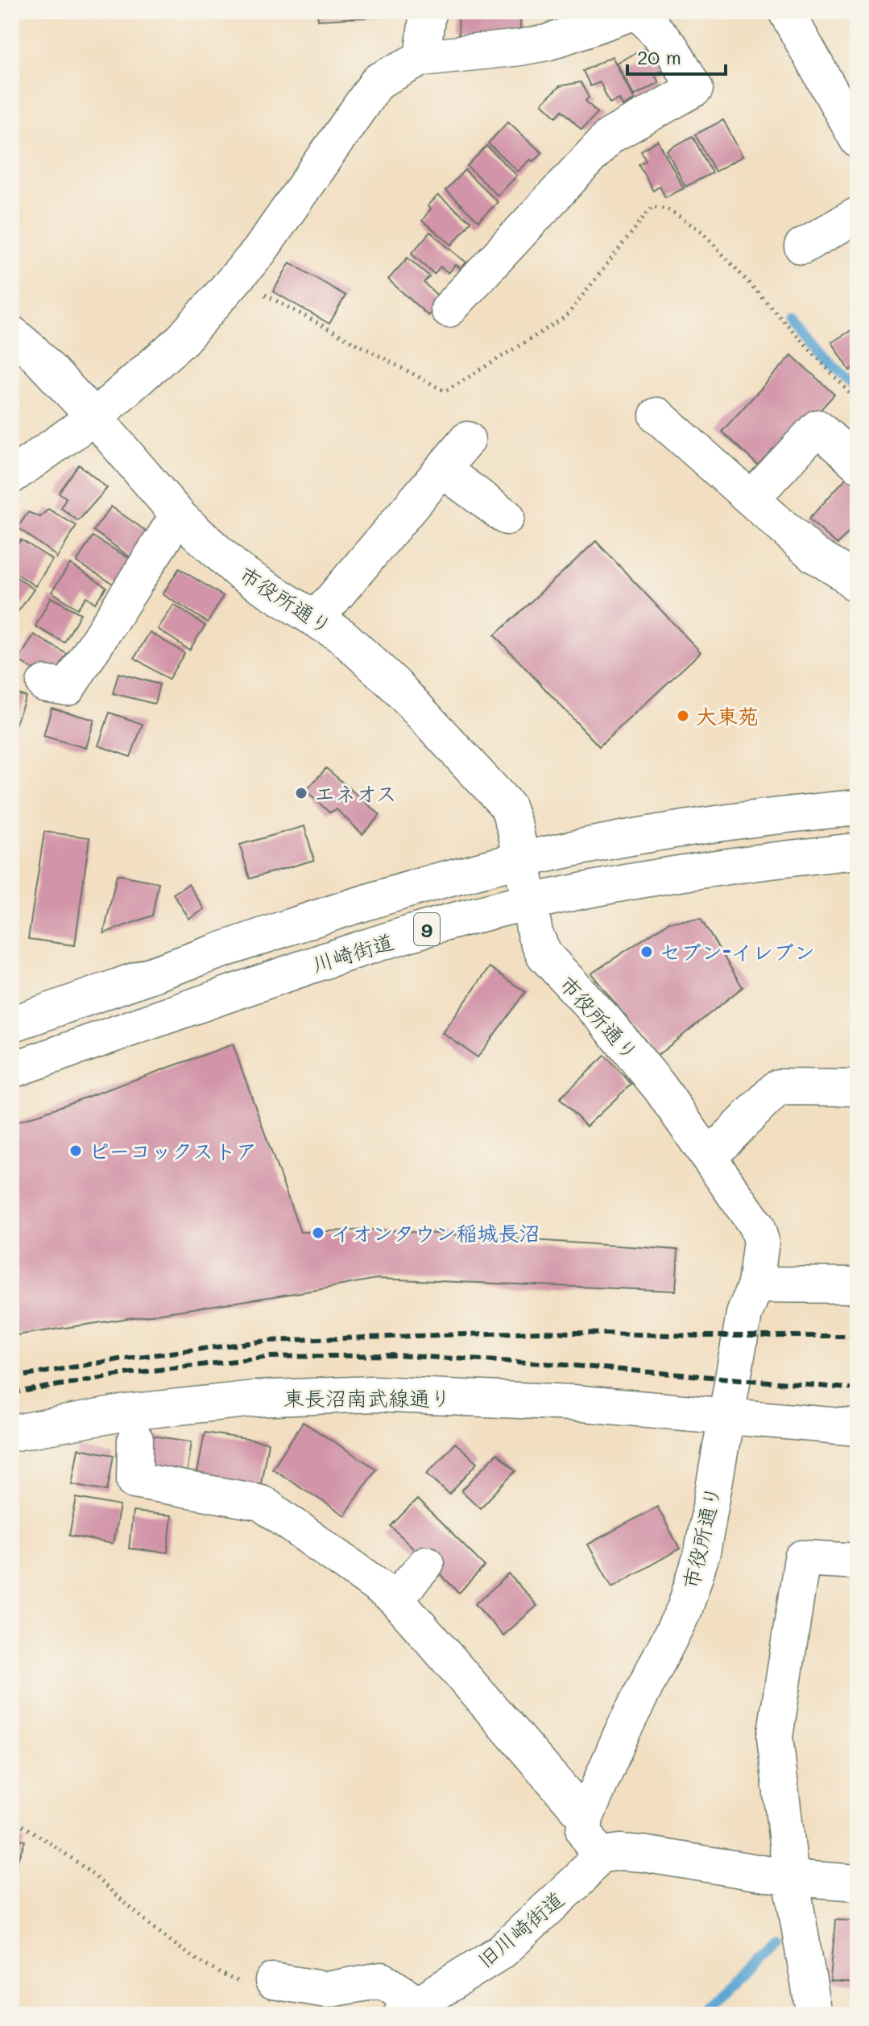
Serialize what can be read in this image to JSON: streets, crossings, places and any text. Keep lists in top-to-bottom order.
{
  "streets": {
    "street": [
      "市役所通り",
      "9",
      "川崎街道",
      "東長沼南武線通り",
      "旧川崎街道"
    ]
  },
  "crossings": [
    ["市役所通り", "川崎街道"],
    ["市役所通り", "東長沼南武線通り"]
  ],
  "places": [
    "大東苑",
    "エネオス",
    "セブン-イレブン",
    "ピーコックストア",
    "イオンタウン稲城長沼"
  ],
  "scale_bar": "20 m"
}
